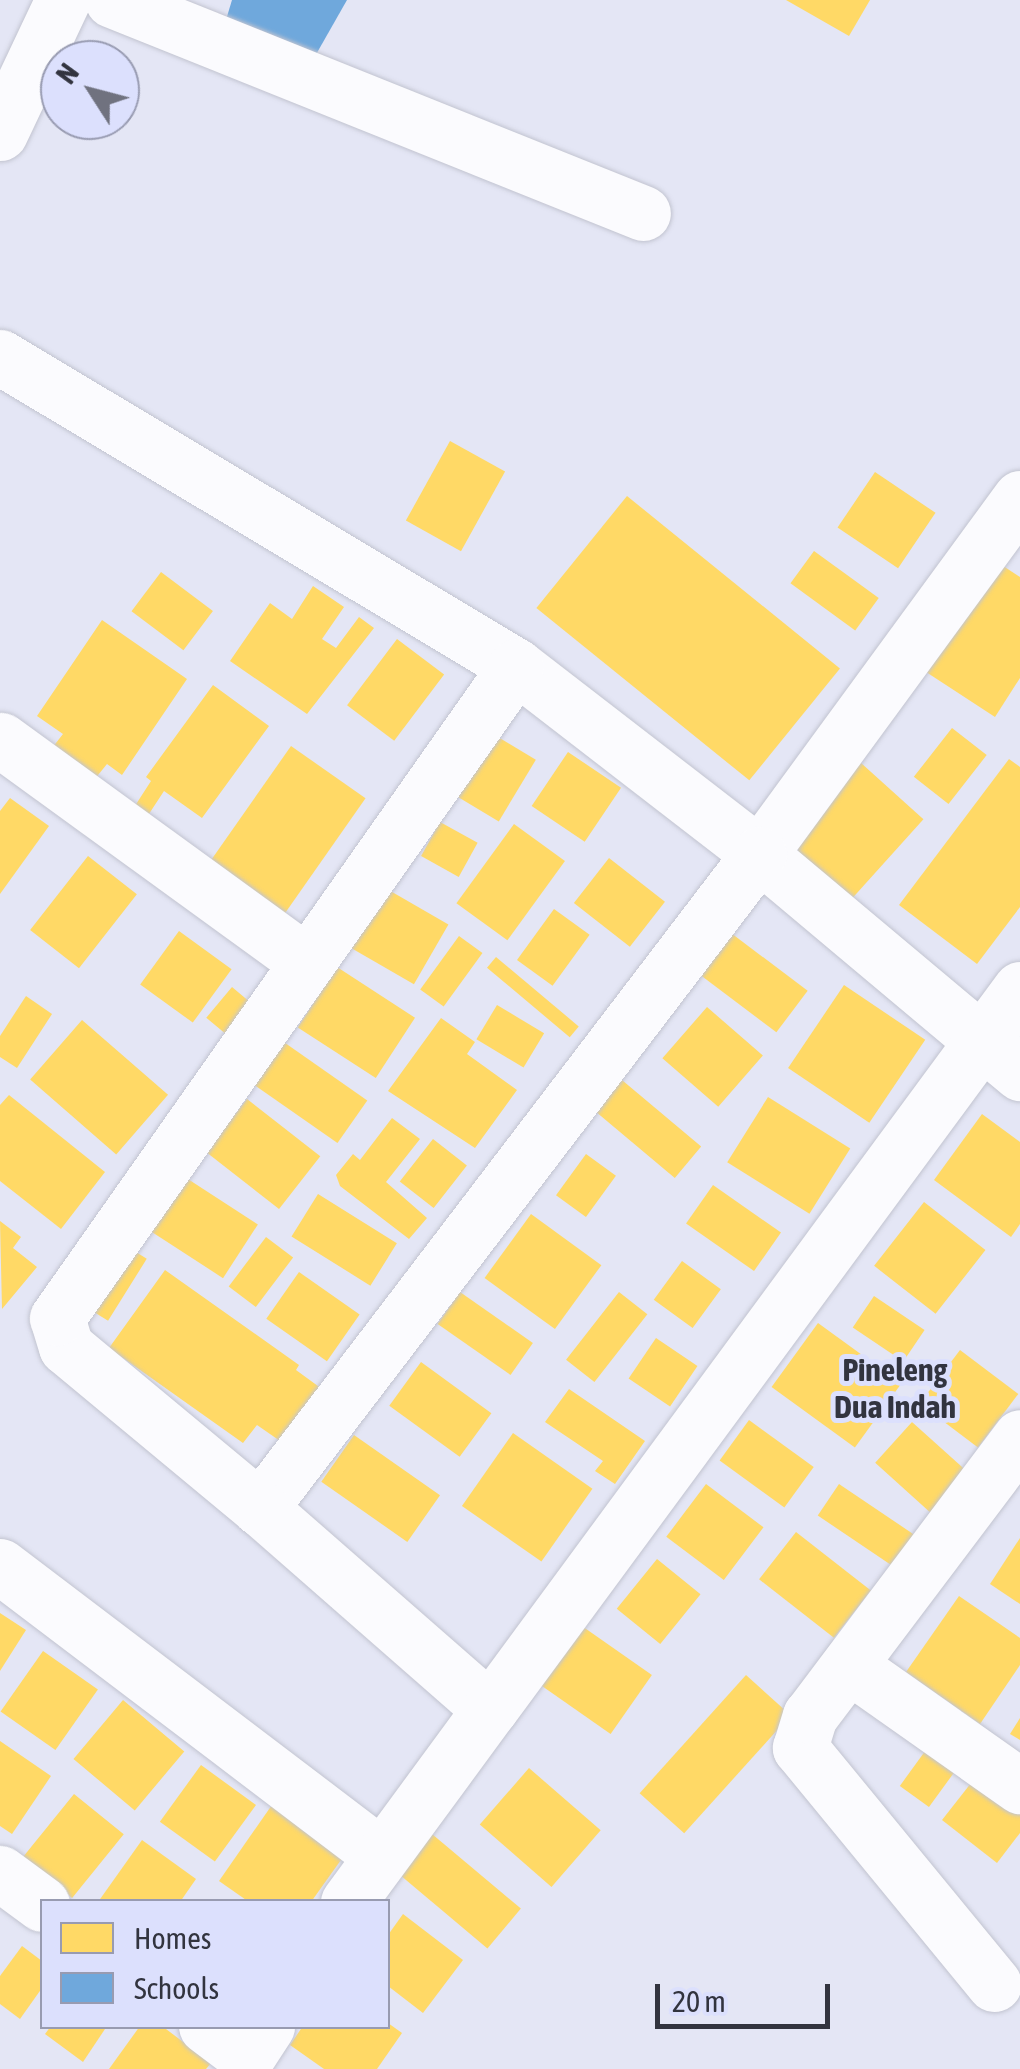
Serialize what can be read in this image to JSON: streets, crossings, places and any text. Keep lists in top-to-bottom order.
{
  "districts": ["Pineleng Dua Indah"],
  "legend": ["Homes", "Schools"],
  "scale_bar": "20 m",
  "north": "top left"
}
